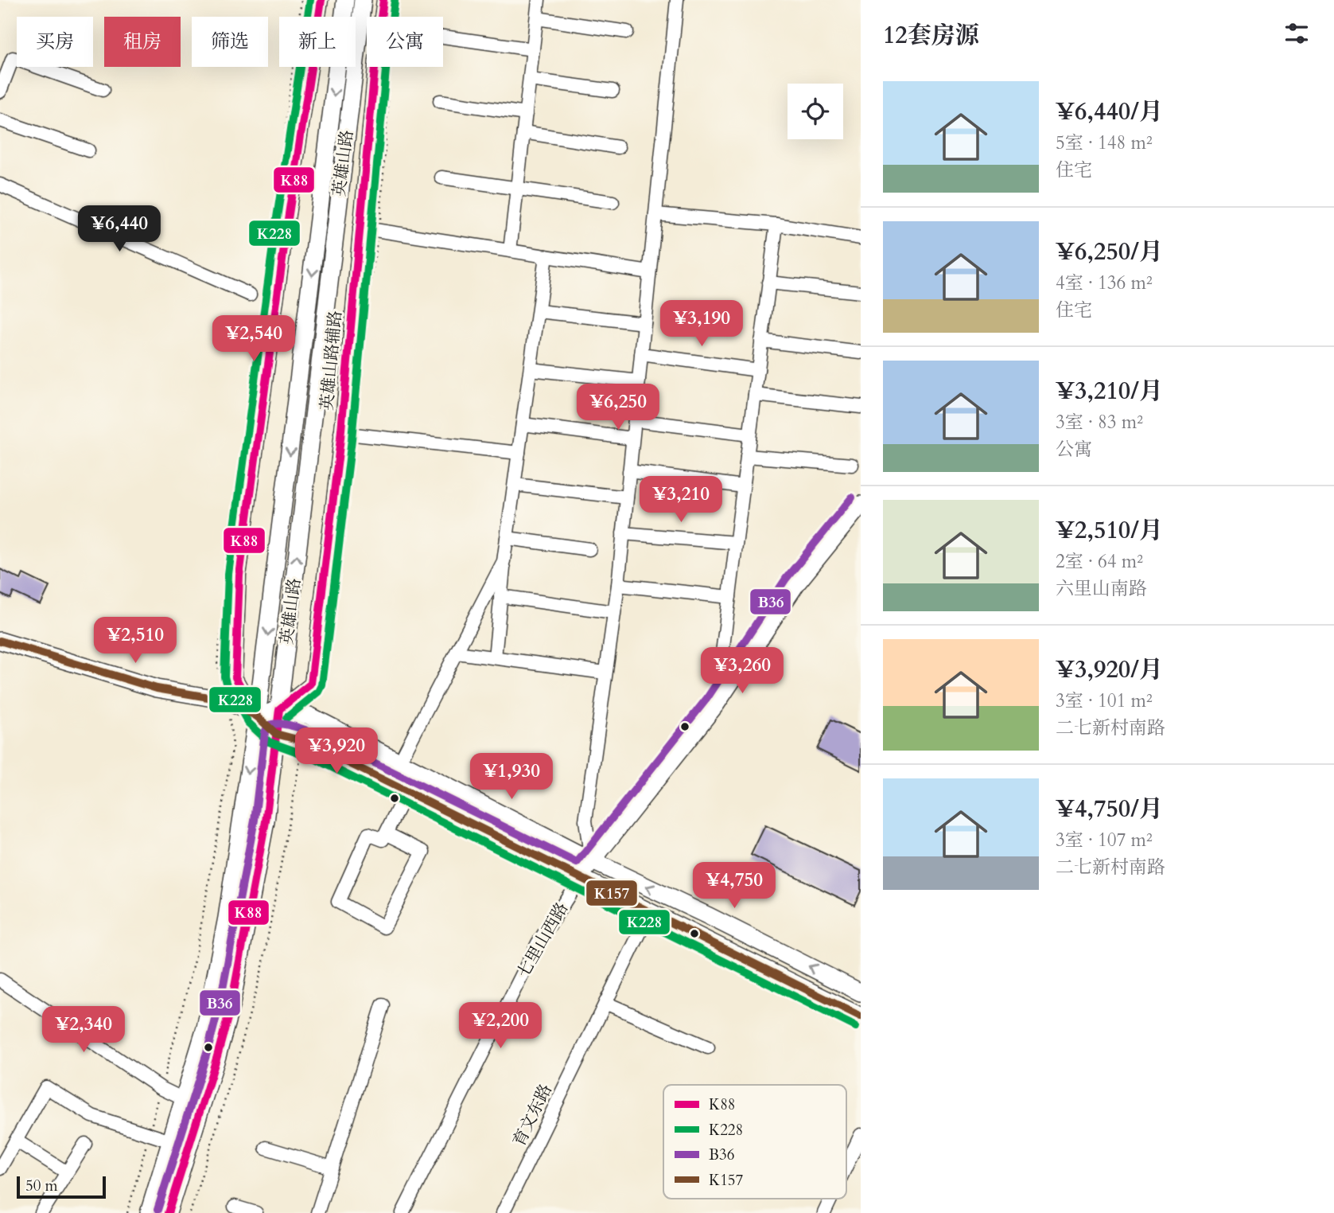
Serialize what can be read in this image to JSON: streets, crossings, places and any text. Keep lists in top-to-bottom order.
{
  "streets": {
    "main road": ["英雄山路", "七里山西路"],
    "street": ["英雄山路辅路", "育文东路"]
  },
  "crossings": [
    ["英雄山路", "英雄山路辅路"]
  ],
  "lines": [
    "transit line K88",
    "transit line K228",
    "transit line B36",
    "transit line K157"
  ],
  "legend": [
    "K88",
    "K228",
    "B36",
    "K157"
  ],
  "scale_bar": "50 m",
  "page": {
    "heading": "12套房源",
    "chip": [
      "买房",
      "租房",
      "筛选",
      "新上",
      "公寓"
    ],
    "list": [
      {
        "name": "¥6,440/月",
        "note": "5室 · 148 m² · 住宅"
      },
      {
        "name": "¥6,250/月",
        "note": "4室 · 136 m² · 住宅"
      },
      {
        "name": "¥3,210/月",
        "note": "3室 · 83 m² · 公寓"
      },
      {
        "name": "¥2,510/月",
        "note": "2室 · 64 m² · 六里山南路"
      },
      {
        "name": "¥3,920/月",
        "note": "3室 · 101 m² · 二七新村南路"
      },
      {
        "name": "¥4,750/月",
        "note": "3室 · 107 m² · 二七新村南路"
      }
    ],
    "price": [
      "¥6,440",
      "¥3,190",
      "¥2,540",
      "¥6,250",
      "¥3,210",
      "¥2,510",
      "¥3,260",
      "¥3,920",
      "¥1,930",
      "¥4,750",
      "¥2,200",
      "¥2,340"
    ],
    "scale": "50 m"
  }
}
